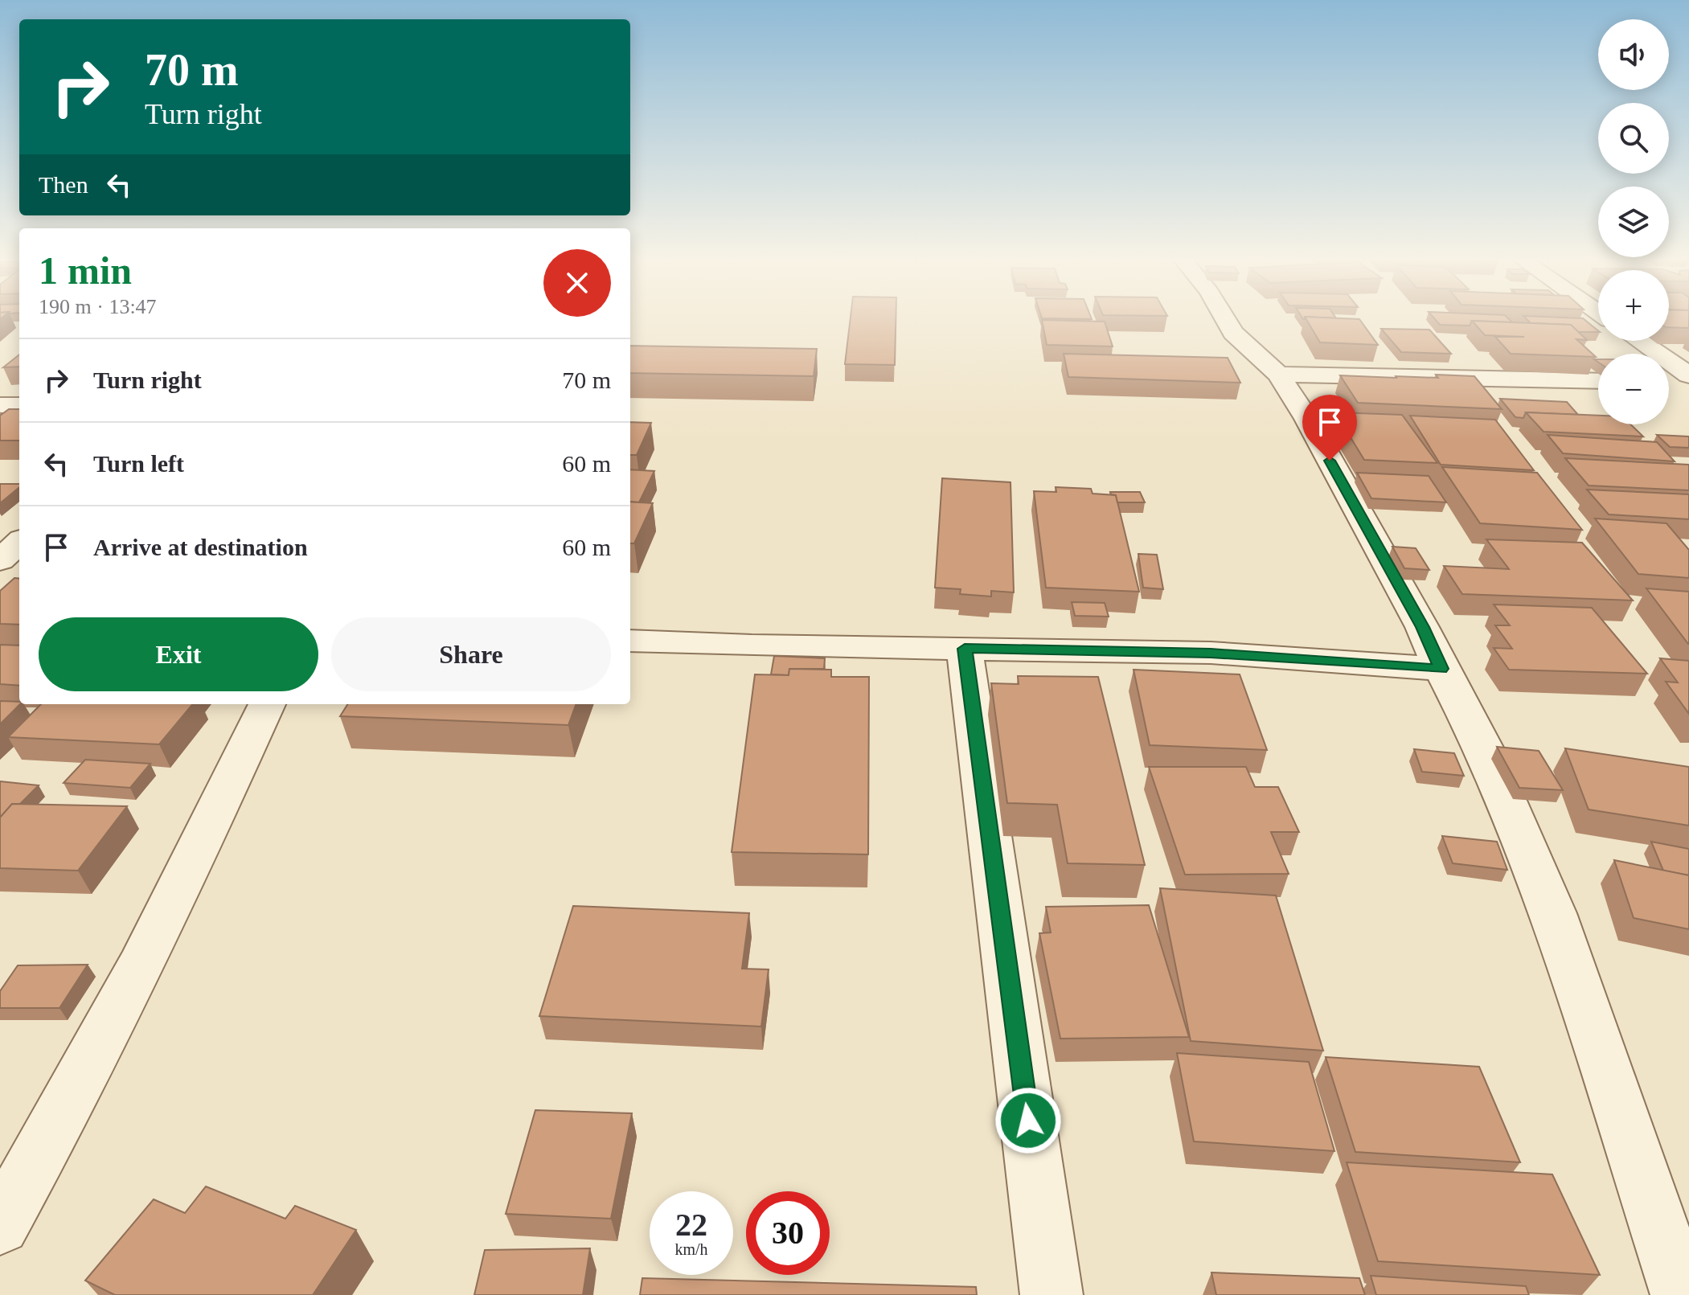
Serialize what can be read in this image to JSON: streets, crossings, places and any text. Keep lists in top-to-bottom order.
{
  "page": {
    "map_buttons": ["+", "−"],
    "turn": ["70 m", "Turn right"],
    "then": "Then",
    "heading": ["1 min", "190 m · 13:47"],
    "list": [
      {
        "name": "Turn right",
        "value": "70 m"
      },
      {
        "name": "Turn left",
        "value": "60 m"
      },
      {
        "name": "Arrive at destination",
        "value": "60 m"
      }
    ],
    "buttons": ["Exit", "Share"],
    "speed": "22 km/h",
    "limit": "30"
  }
}
